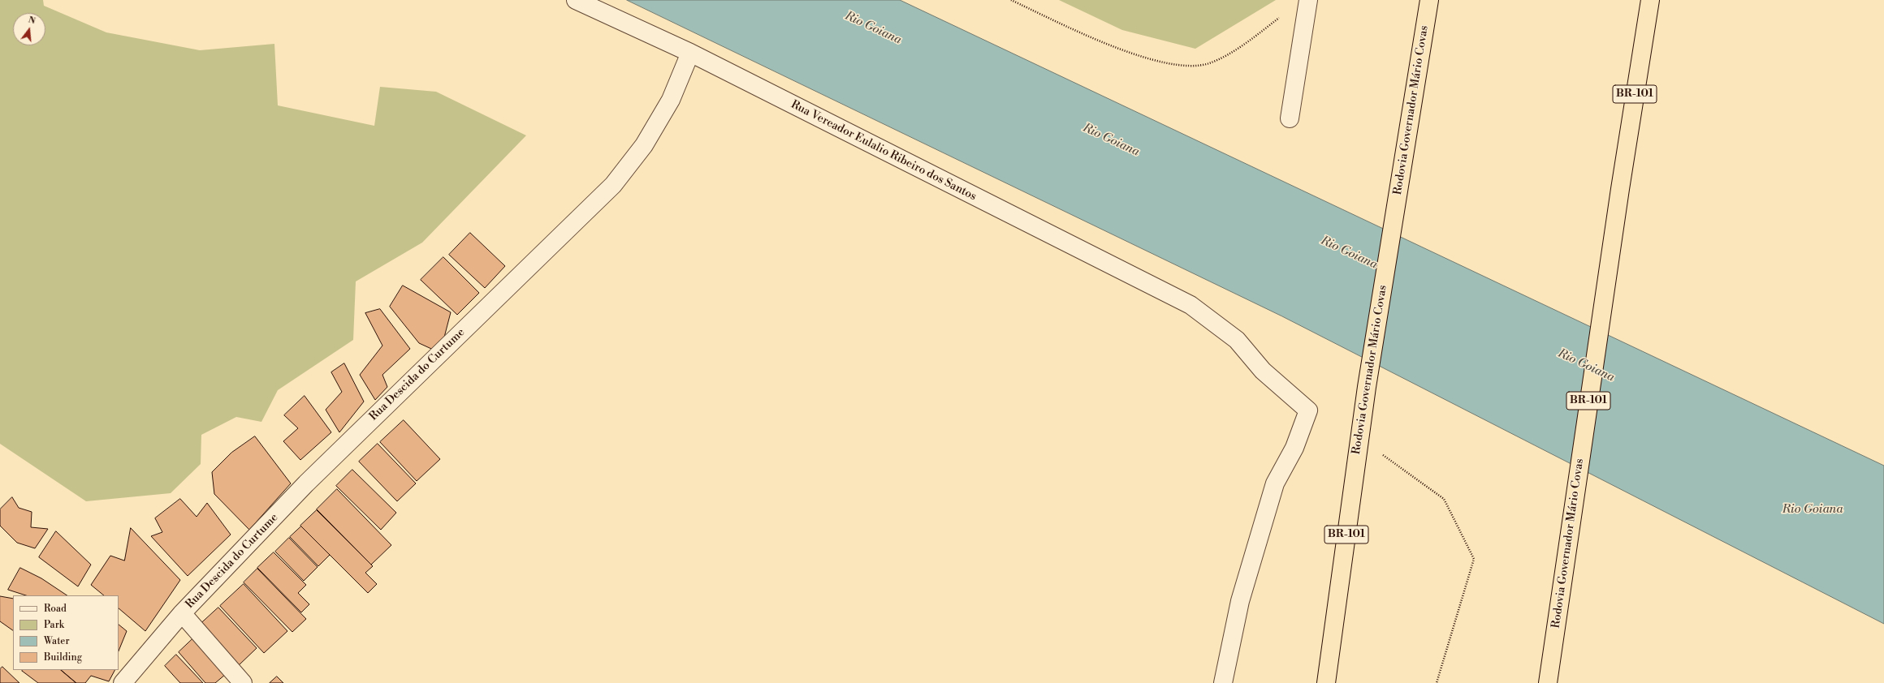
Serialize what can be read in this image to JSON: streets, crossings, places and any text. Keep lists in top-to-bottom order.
{
  "streets": {
    "highway": ["BR-101", "Rodovia Governador Mário Covas"],
    "street": ["Rua Vereador Eulalio Ribeiro dos Santos", "Rua Descida do Curtume"]
  },
  "crossings": [
    ["Rua Vereador Eulalio Ribeiro dos Santos", "Rua Descida do Curtume"]
  ],
  "water": ["Rio Goiana"],
  "legend": [
    "Road",
    "Park",
    "Water",
    "Building"
  ],
  "north": "top"
}
